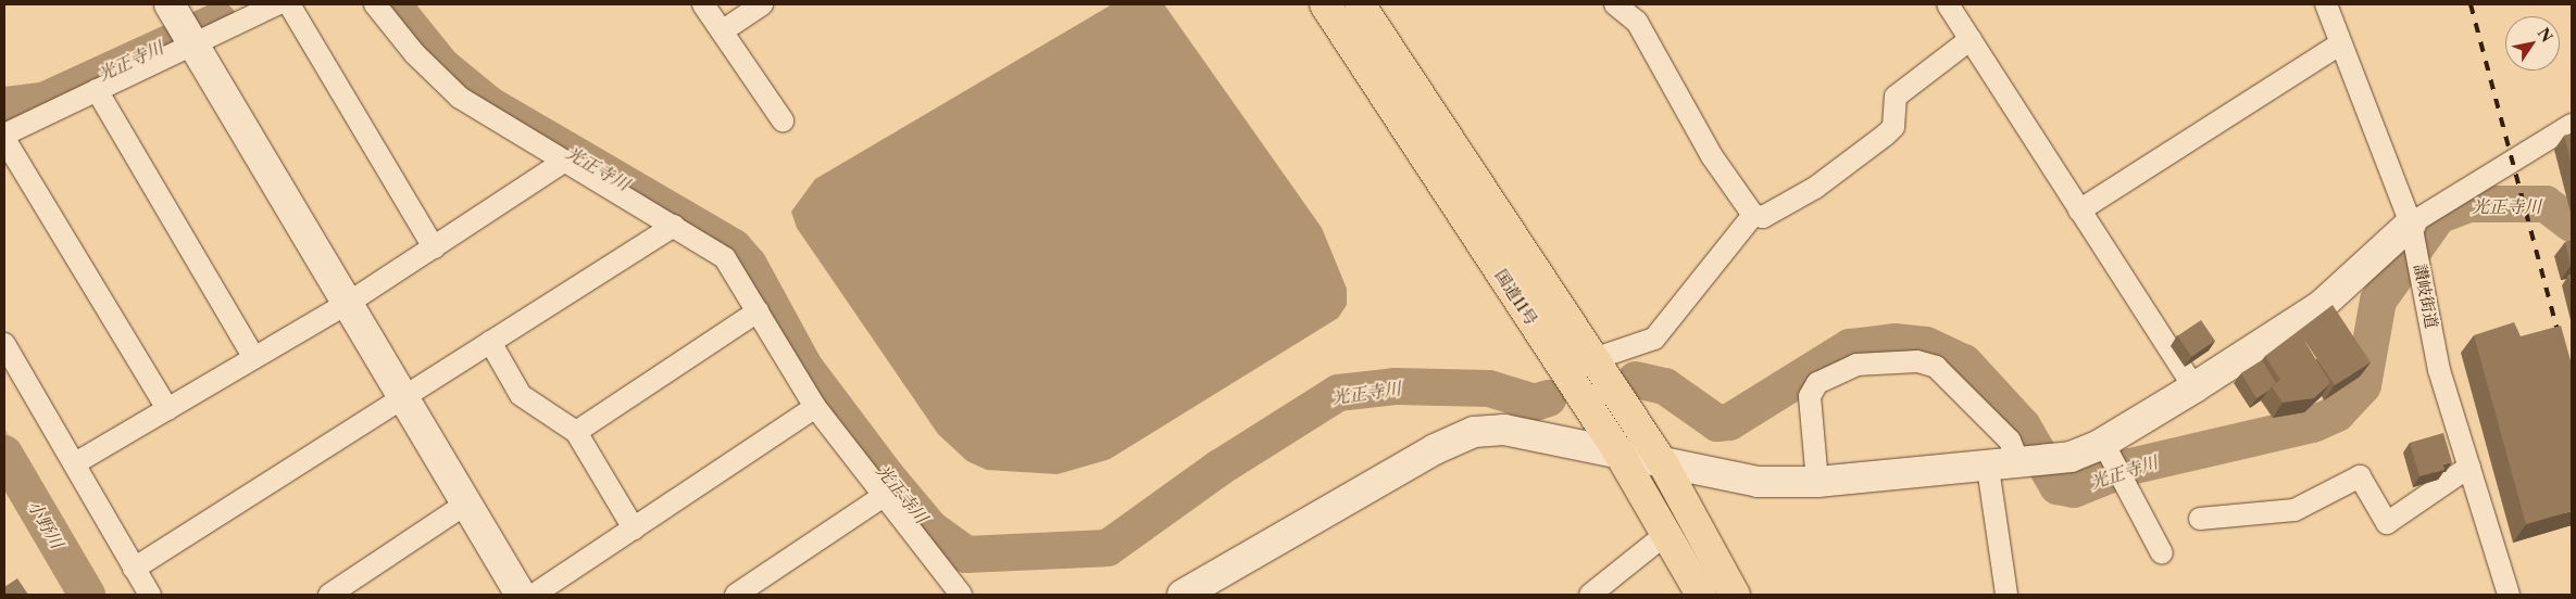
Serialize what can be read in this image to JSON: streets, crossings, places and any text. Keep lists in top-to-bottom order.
{
  "streets": {
    "highway": ["国道11号"],
    "street": ["讃岐街道"]
  },
  "water": ["光正寺川", "小野川"],
  "north": "top right"
}
